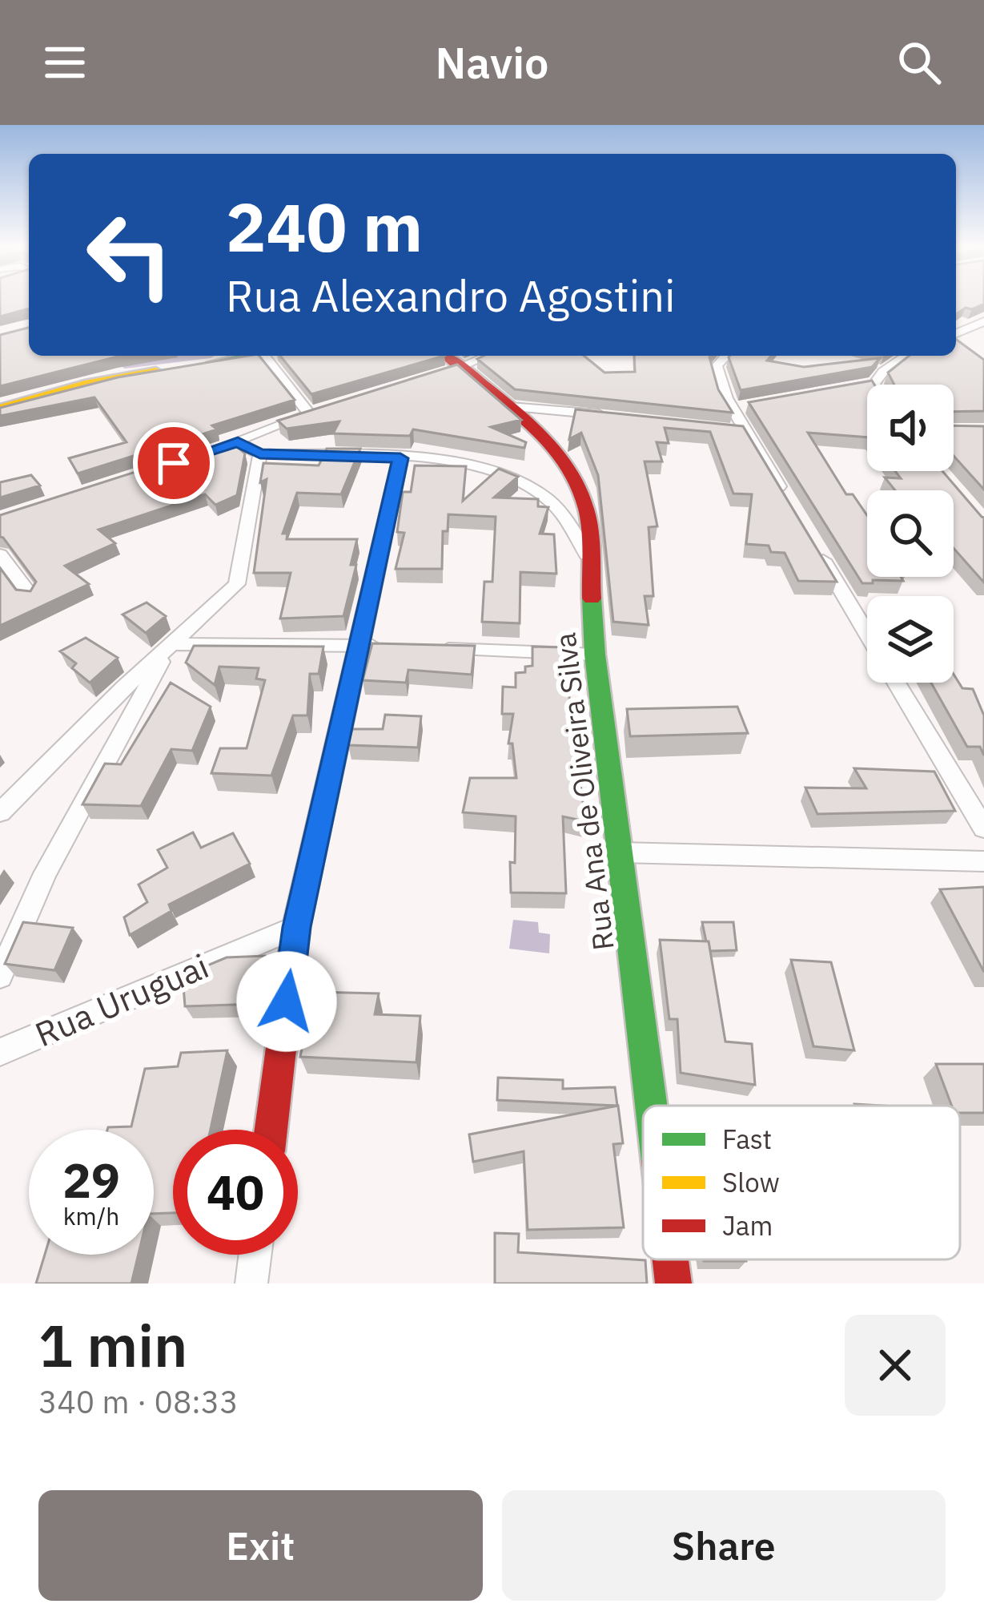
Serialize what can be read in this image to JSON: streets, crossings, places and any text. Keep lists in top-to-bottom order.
{
  "streets": {
    "main road": ["Rua Ana de Oliveira Silva"],
    "street": ["Rua Uruguai"]
  },
  "legend": ["Fast", "Slow", "Jam"],
  "page": {
    "header": "Navio",
    "turn": ["240 m", "Rua Alexandro Agostini"],
    "speed": "29 km/h",
    "limit": "40",
    "heading": ["1 min", "340 m · 08:33"],
    "buttons": ["Exit", "Share"]
  }
}
